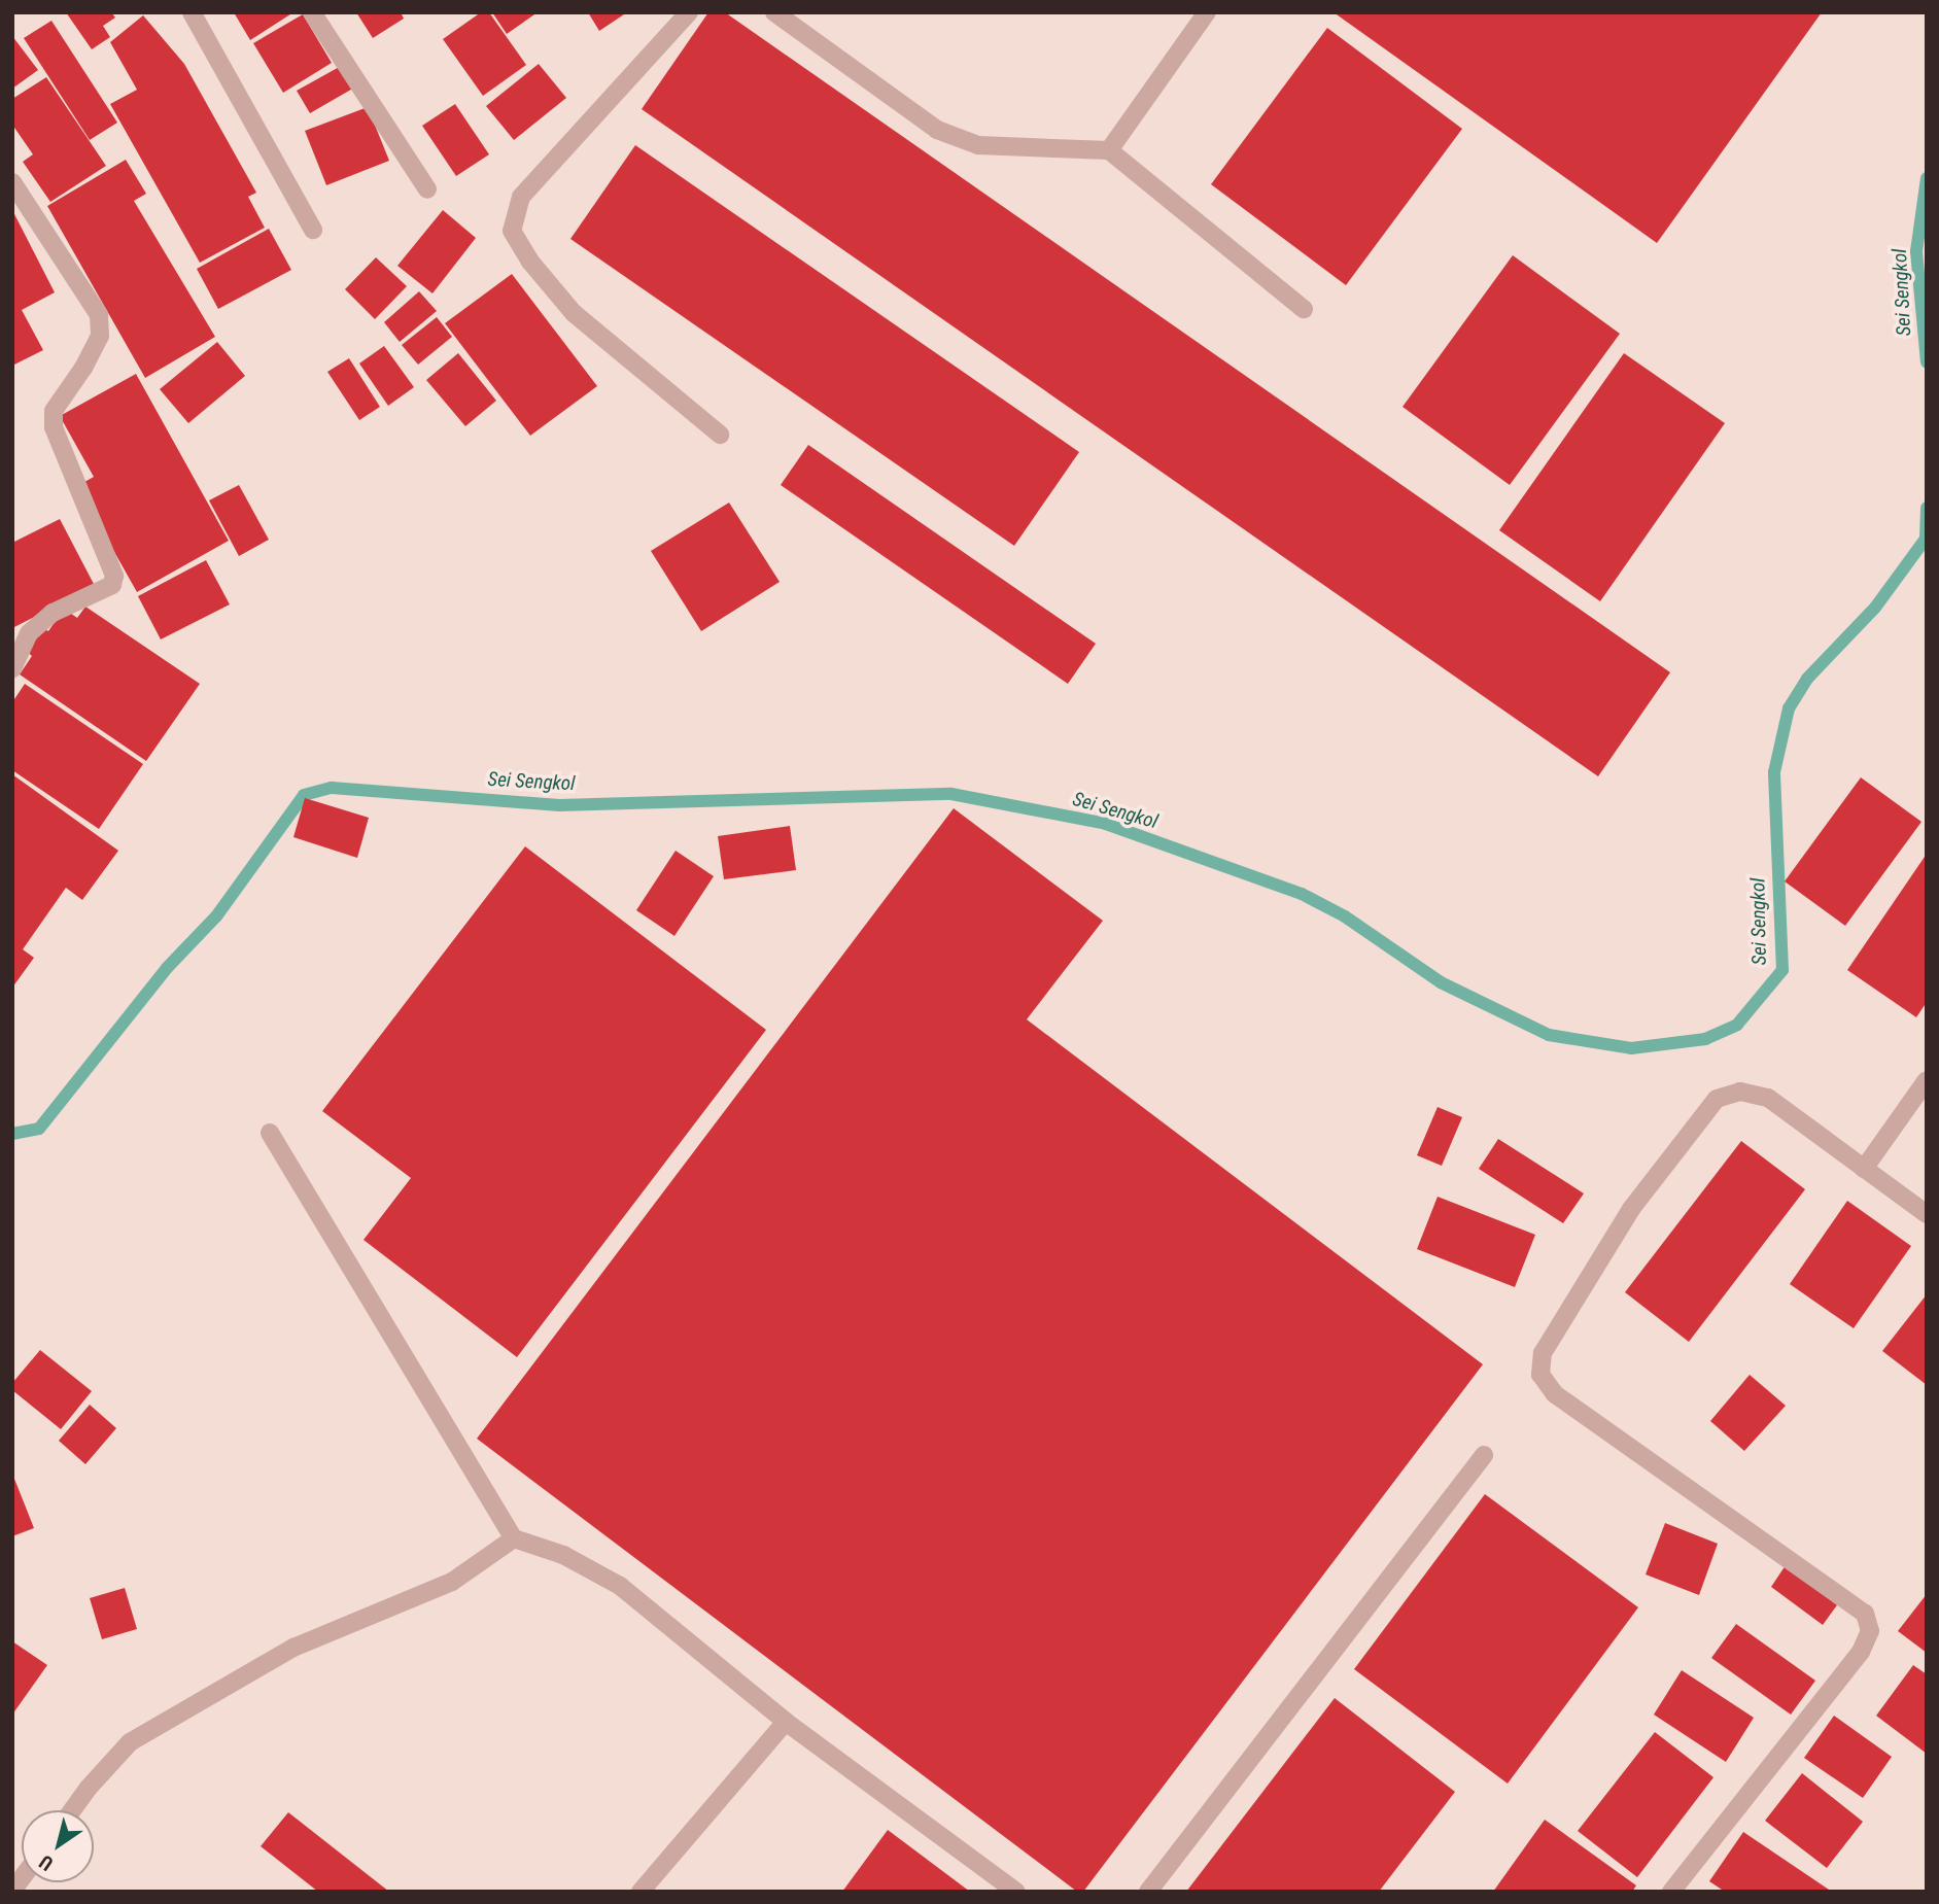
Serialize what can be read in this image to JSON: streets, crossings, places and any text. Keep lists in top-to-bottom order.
{
  "water": ["Sei Sengkol"],
  "north": "bottom left"
}
